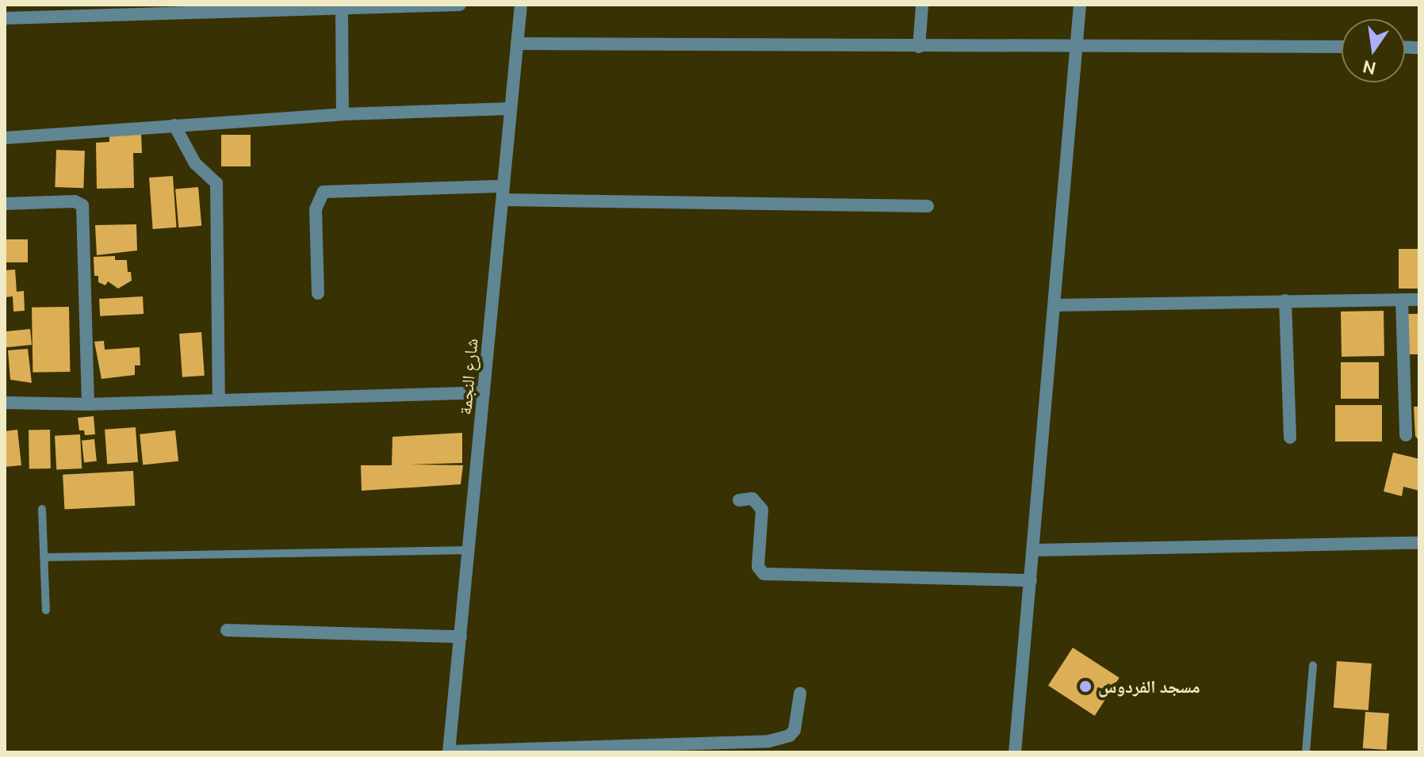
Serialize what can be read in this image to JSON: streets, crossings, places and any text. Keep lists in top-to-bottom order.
{
  "streets": {
    "street": ["شارع النجمة"]
  },
  "places": ["مسجد الفردوس"],
  "north": "bottom"
}
